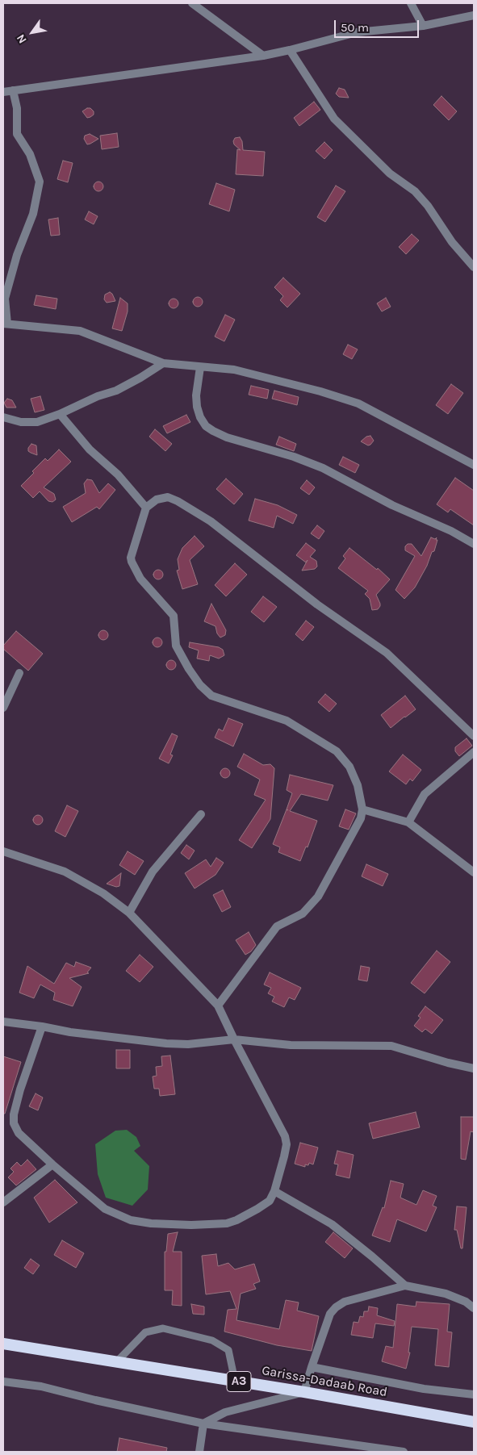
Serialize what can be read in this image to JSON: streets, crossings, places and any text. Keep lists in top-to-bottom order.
{
  "streets": {
    "highway": ["A3", "Garissa-Dadaab Road"]
  },
  "scale_bar": "50 m",
  "north": "bottom left"
}
